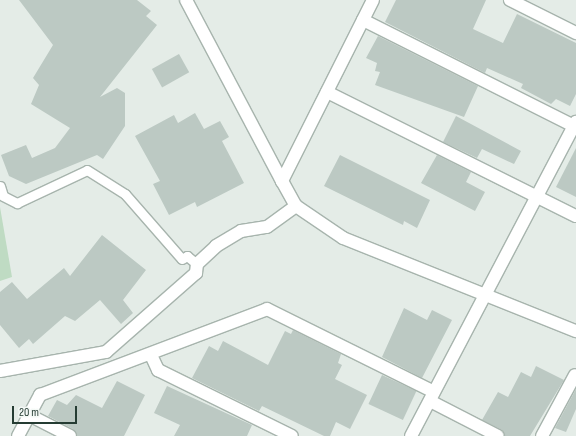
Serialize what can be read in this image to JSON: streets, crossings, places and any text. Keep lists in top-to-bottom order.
{
  "scale_bar": "20 m"
}
